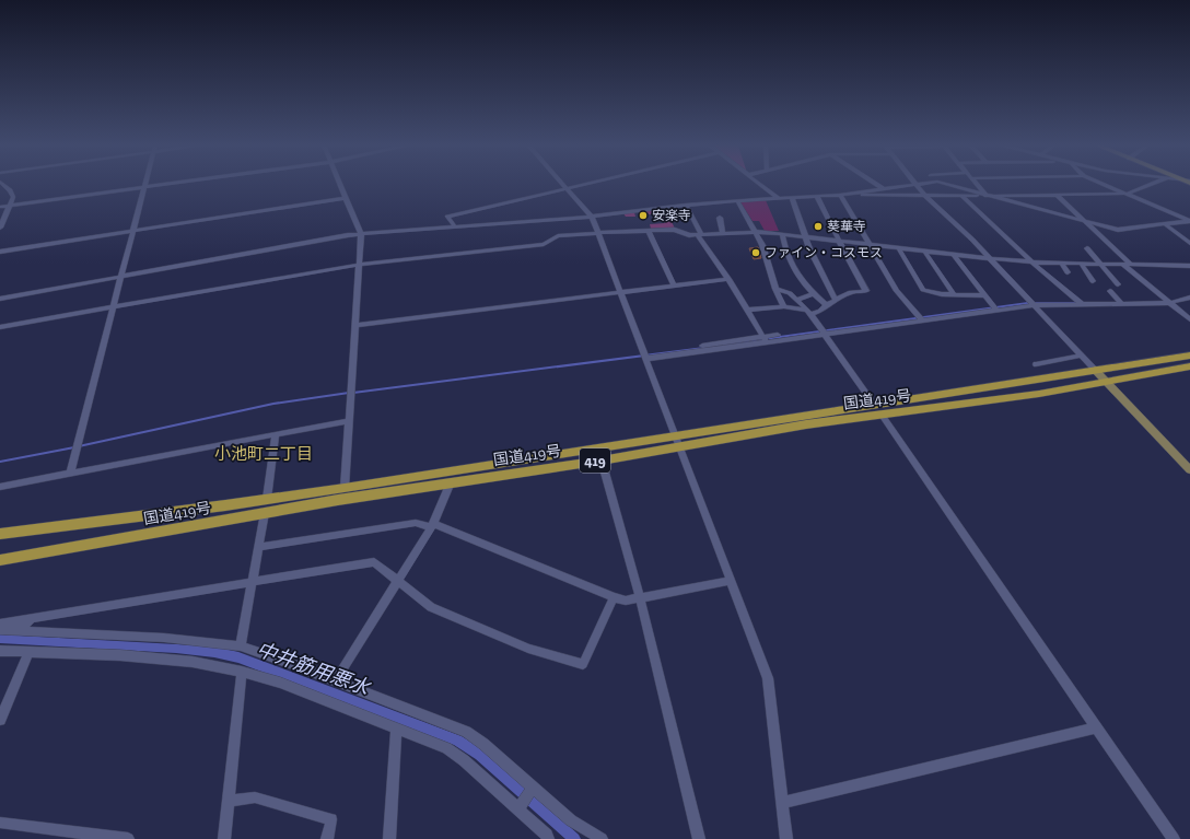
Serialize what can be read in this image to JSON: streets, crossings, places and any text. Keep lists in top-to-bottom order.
{
  "streets": {
    "highway": ["国道419号", "419"]
  },
  "districts": ["小池町二丁目"],
  "water": ["中井筋用悪水"],
  "places": ["安楽寺", "葵華寺", "ファイン・コスモス"]
}
